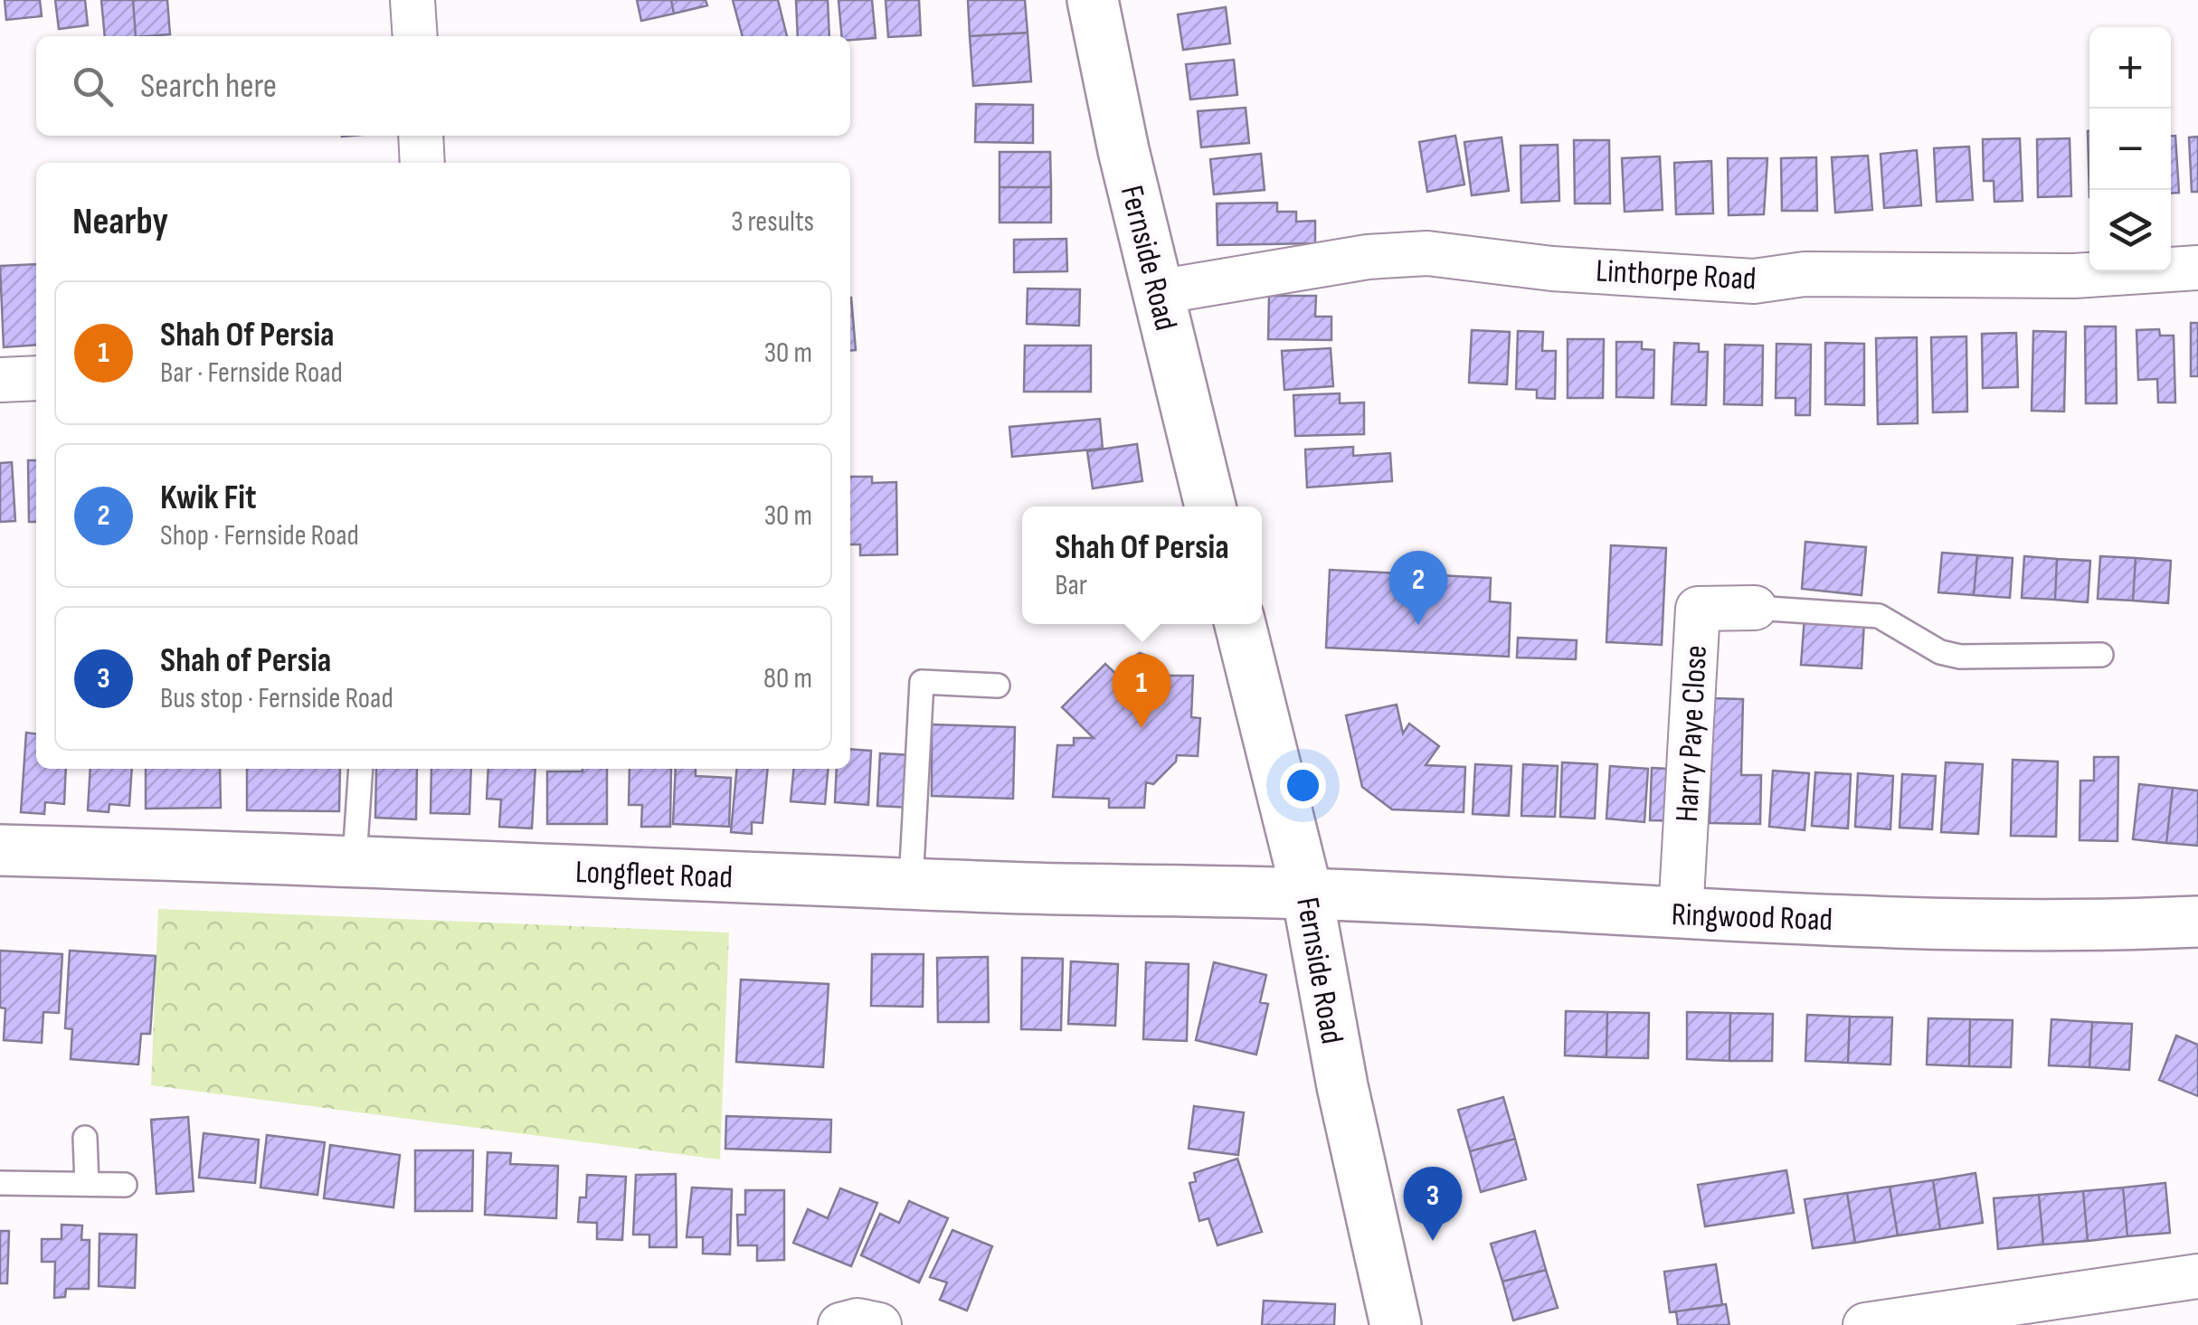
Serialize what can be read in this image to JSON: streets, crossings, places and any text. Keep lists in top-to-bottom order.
{
  "streets": {
    "main road": ["Fernside Road", "Longfleet Road", "Ringwood Road"],
    "street": ["Linthorpe Road", "Harry Paye Close"]
  },
  "crossings": [
    ["Fernside Road", "Linthorpe Road"],
    ["Fernside Road", "Longfleet Road"],
    ["Fernside Road", "Ringwood Road"],
    ["Harry Paye Close", "Ringwood Road"],
    ["Longfleet Road", "Ringwood Road"]
  ],
  "page": {
    "map_buttons": ["+", "−"],
    "search": "Search here",
    "heading": ["Nearby", "3 results"],
    "list": [
      {
        "mark": "1",
        "name": "Shah Of Persia",
        "note": "Bar · Fernside Road",
        "value": "30 m"
      },
      {
        "mark": "2",
        "name": "Kwik Fit",
        "note": "Shop · Fernside Road",
        "value": "30 m"
      },
      {
        "mark": "3",
        "name": "Shah of Persia",
        "note": "Bus stop · Fernside Road",
        "value": "80 m"
      }
    ],
    "popup": ["Shah Of Persia", "Bar"],
    "pins": ["2", "1", "3"]
  }
}
